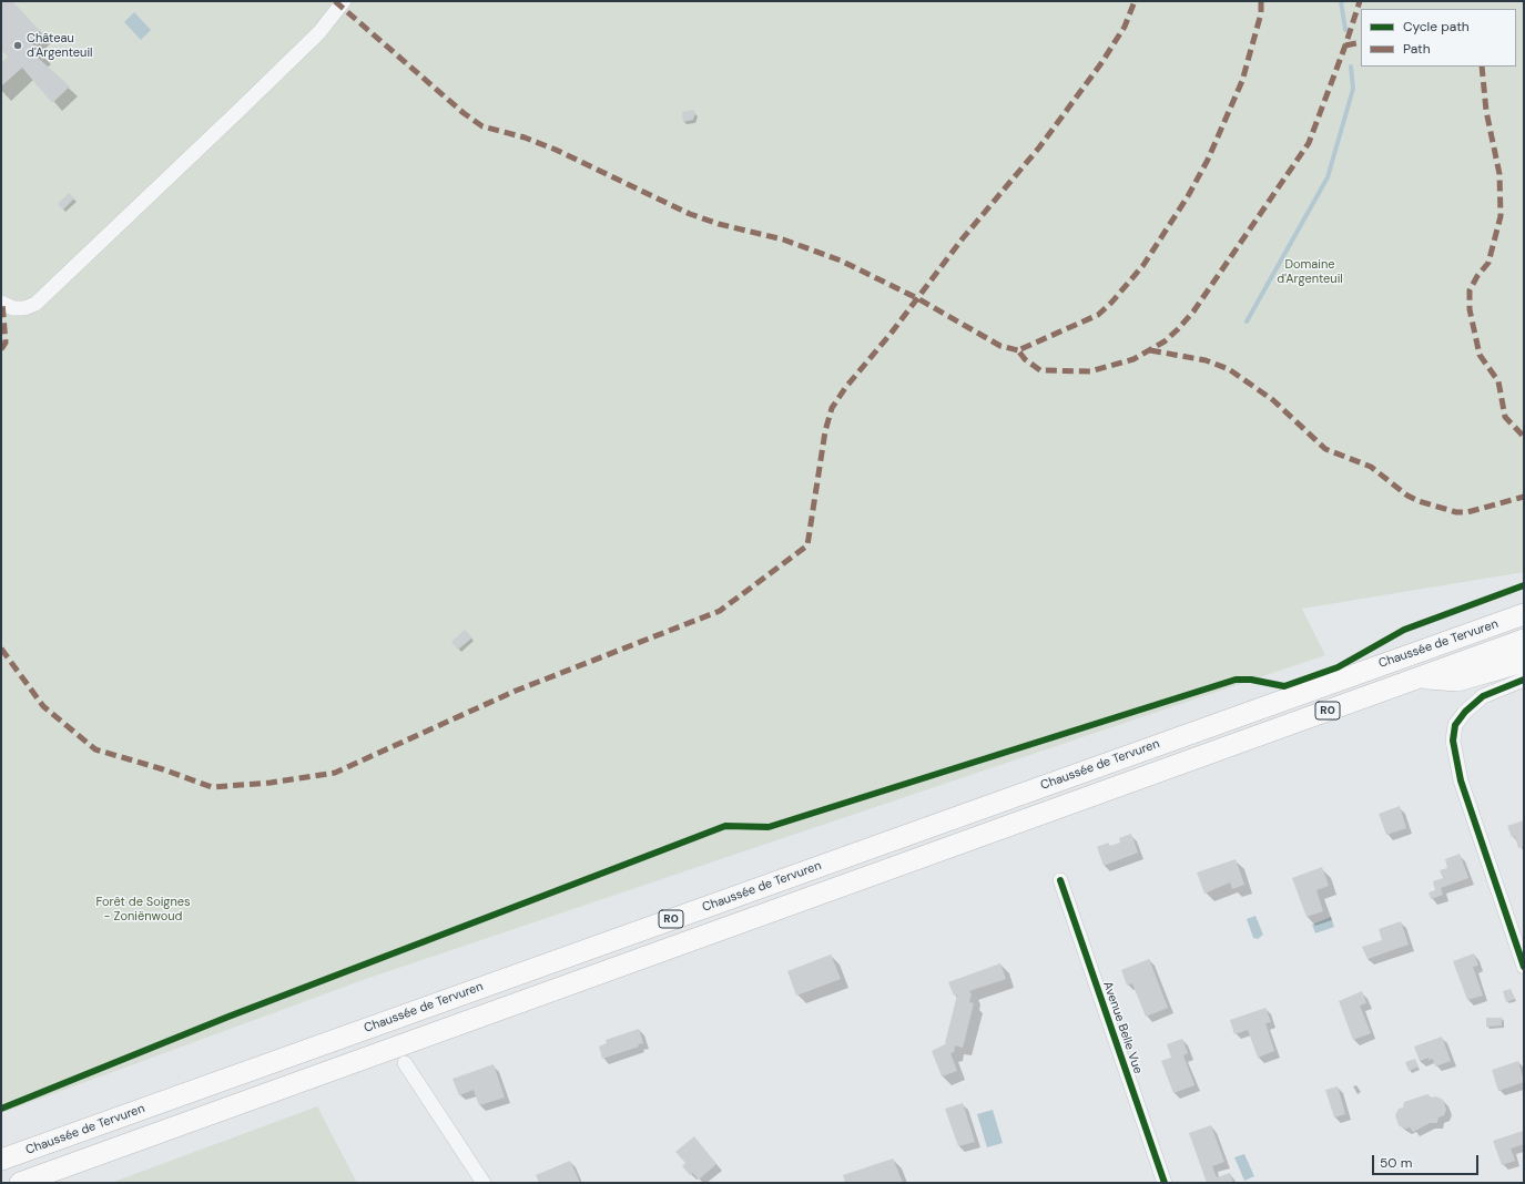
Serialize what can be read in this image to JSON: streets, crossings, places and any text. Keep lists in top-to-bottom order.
{
  "streets": {
    "highway": ["Chaussée de Tervuren", "R0"],
    "street": ["Avenue Belle Vue"]
  },
  "parks": ["Domaine d'Argenteuil", "Forêt de Soignes - Zoniënwoud"],
  "places": ["Château d'Argenteuil"],
  "legend": ["Cycle path", "Path"],
  "scale_bar": "50 m"
}
